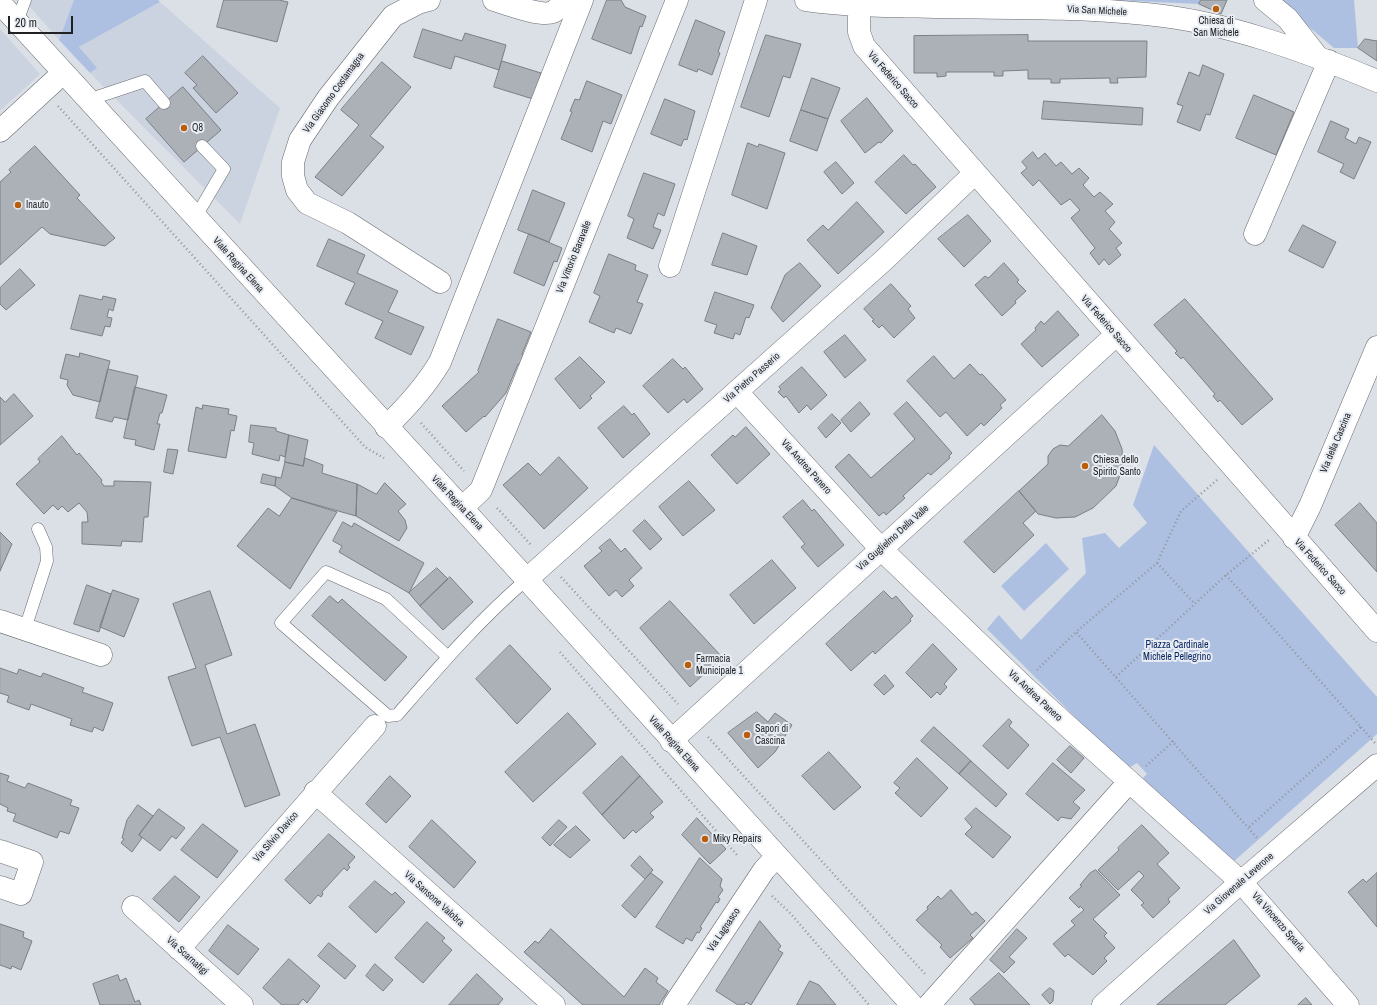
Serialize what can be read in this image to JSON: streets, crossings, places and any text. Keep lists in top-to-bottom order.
{
  "streets": {
    "street": [
      "Via San Michele",
      "Via Federico Sacco",
      "Via Giacomo Costamagna",
      "Via Vittorio Baravalle",
      "Viale Regina Elena",
      "Via Pietro Passerio",
      "Via della Cascina",
      "Via Andrea Panero",
      "Via Guglielmo Della Valle",
      "Via Silvio Davico",
      "Via Giovenale Leverone",
      "Via Sansone Valobra",
      "Via Vincenzo Sparla",
      "Via Lagnasco",
      "Via Scarnafigi"
    ]
  },
  "crossings": [
    ["Via San Michele", "Via Federico Sacco"],
    ["Via Federico Sacco", "Via Pietro Passerio"],
    ["Via Federico Sacco", "Via della Cascina"],
    ["Via Federico Sacco", "Via Guglielmo Della Valle"],
    ["Via Vittorio Baravalle", "Viale Regina Elena"],
    ["Viale Regina Elena", "Via Pietro Passerio"],
    ["Viale Regina Elena", "Via Guglielmo Della Valle"],
    ["Viale Regina Elena", "Via Lagnasco"],
    ["Via Pietro Passerio", "Via Andrea Panero"],
    ["Via Andrea Panero", "Via Guglielmo Della Valle"],
    ["Via Andrea Panero", "Via Vincenzo Sparla"],
    ["Via Silvio Davico", "Via Sansone Valobra"],
    ["Via Silvio Davico", "Via Scarnafigi"],
    ["Via Giovenale Leverone", "Via Vincenzo Sparla"]
  ],
  "parks": ["Piazza Cardinale Michele Pellegrino"],
  "places": [
    "Chiesa di San Michele",
    "Q8",
    "Inauto",
    "Chiesa dello Spirito Santo",
    "Farmacia Municipale 1",
    "Sapori di Cascina",
    "Miky Repairs"
  ],
  "scale_bar": "20 m"
}
